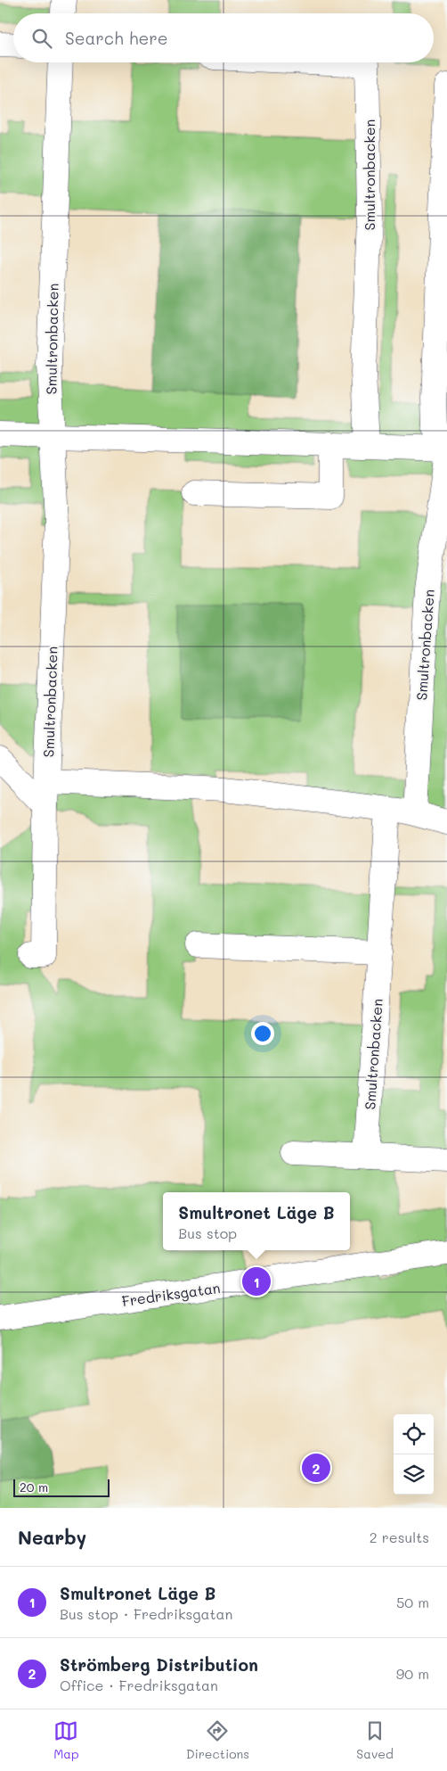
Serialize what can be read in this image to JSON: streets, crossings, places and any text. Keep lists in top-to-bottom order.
{
  "streets": {
    "street": ["Smultronbacken", "Fredriksgatan"]
  },
  "scale_bar": "20 m",
  "page": {
    "search": "Search here",
    "popup": ["Smultronet Läge B", "Bus stop"],
    "pins": ["1", "2"],
    "scale": "20 m",
    "heading": ["Nearby", "2 results"],
    "list": [
      {
        "mark": "1",
        "name": "Smultronet Läge B",
        "note": "Bus stop · Fredriksgatan",
        "value": "50 m"
      },
      {
        "mark": "2",
        "name": "Strömberg Distribution",
        "note": "Office · Fredriksgatan",
        "value": "90 m"
      }
    ],
    "nav": ["Map", "Directions", "Saved"]
  }
}
